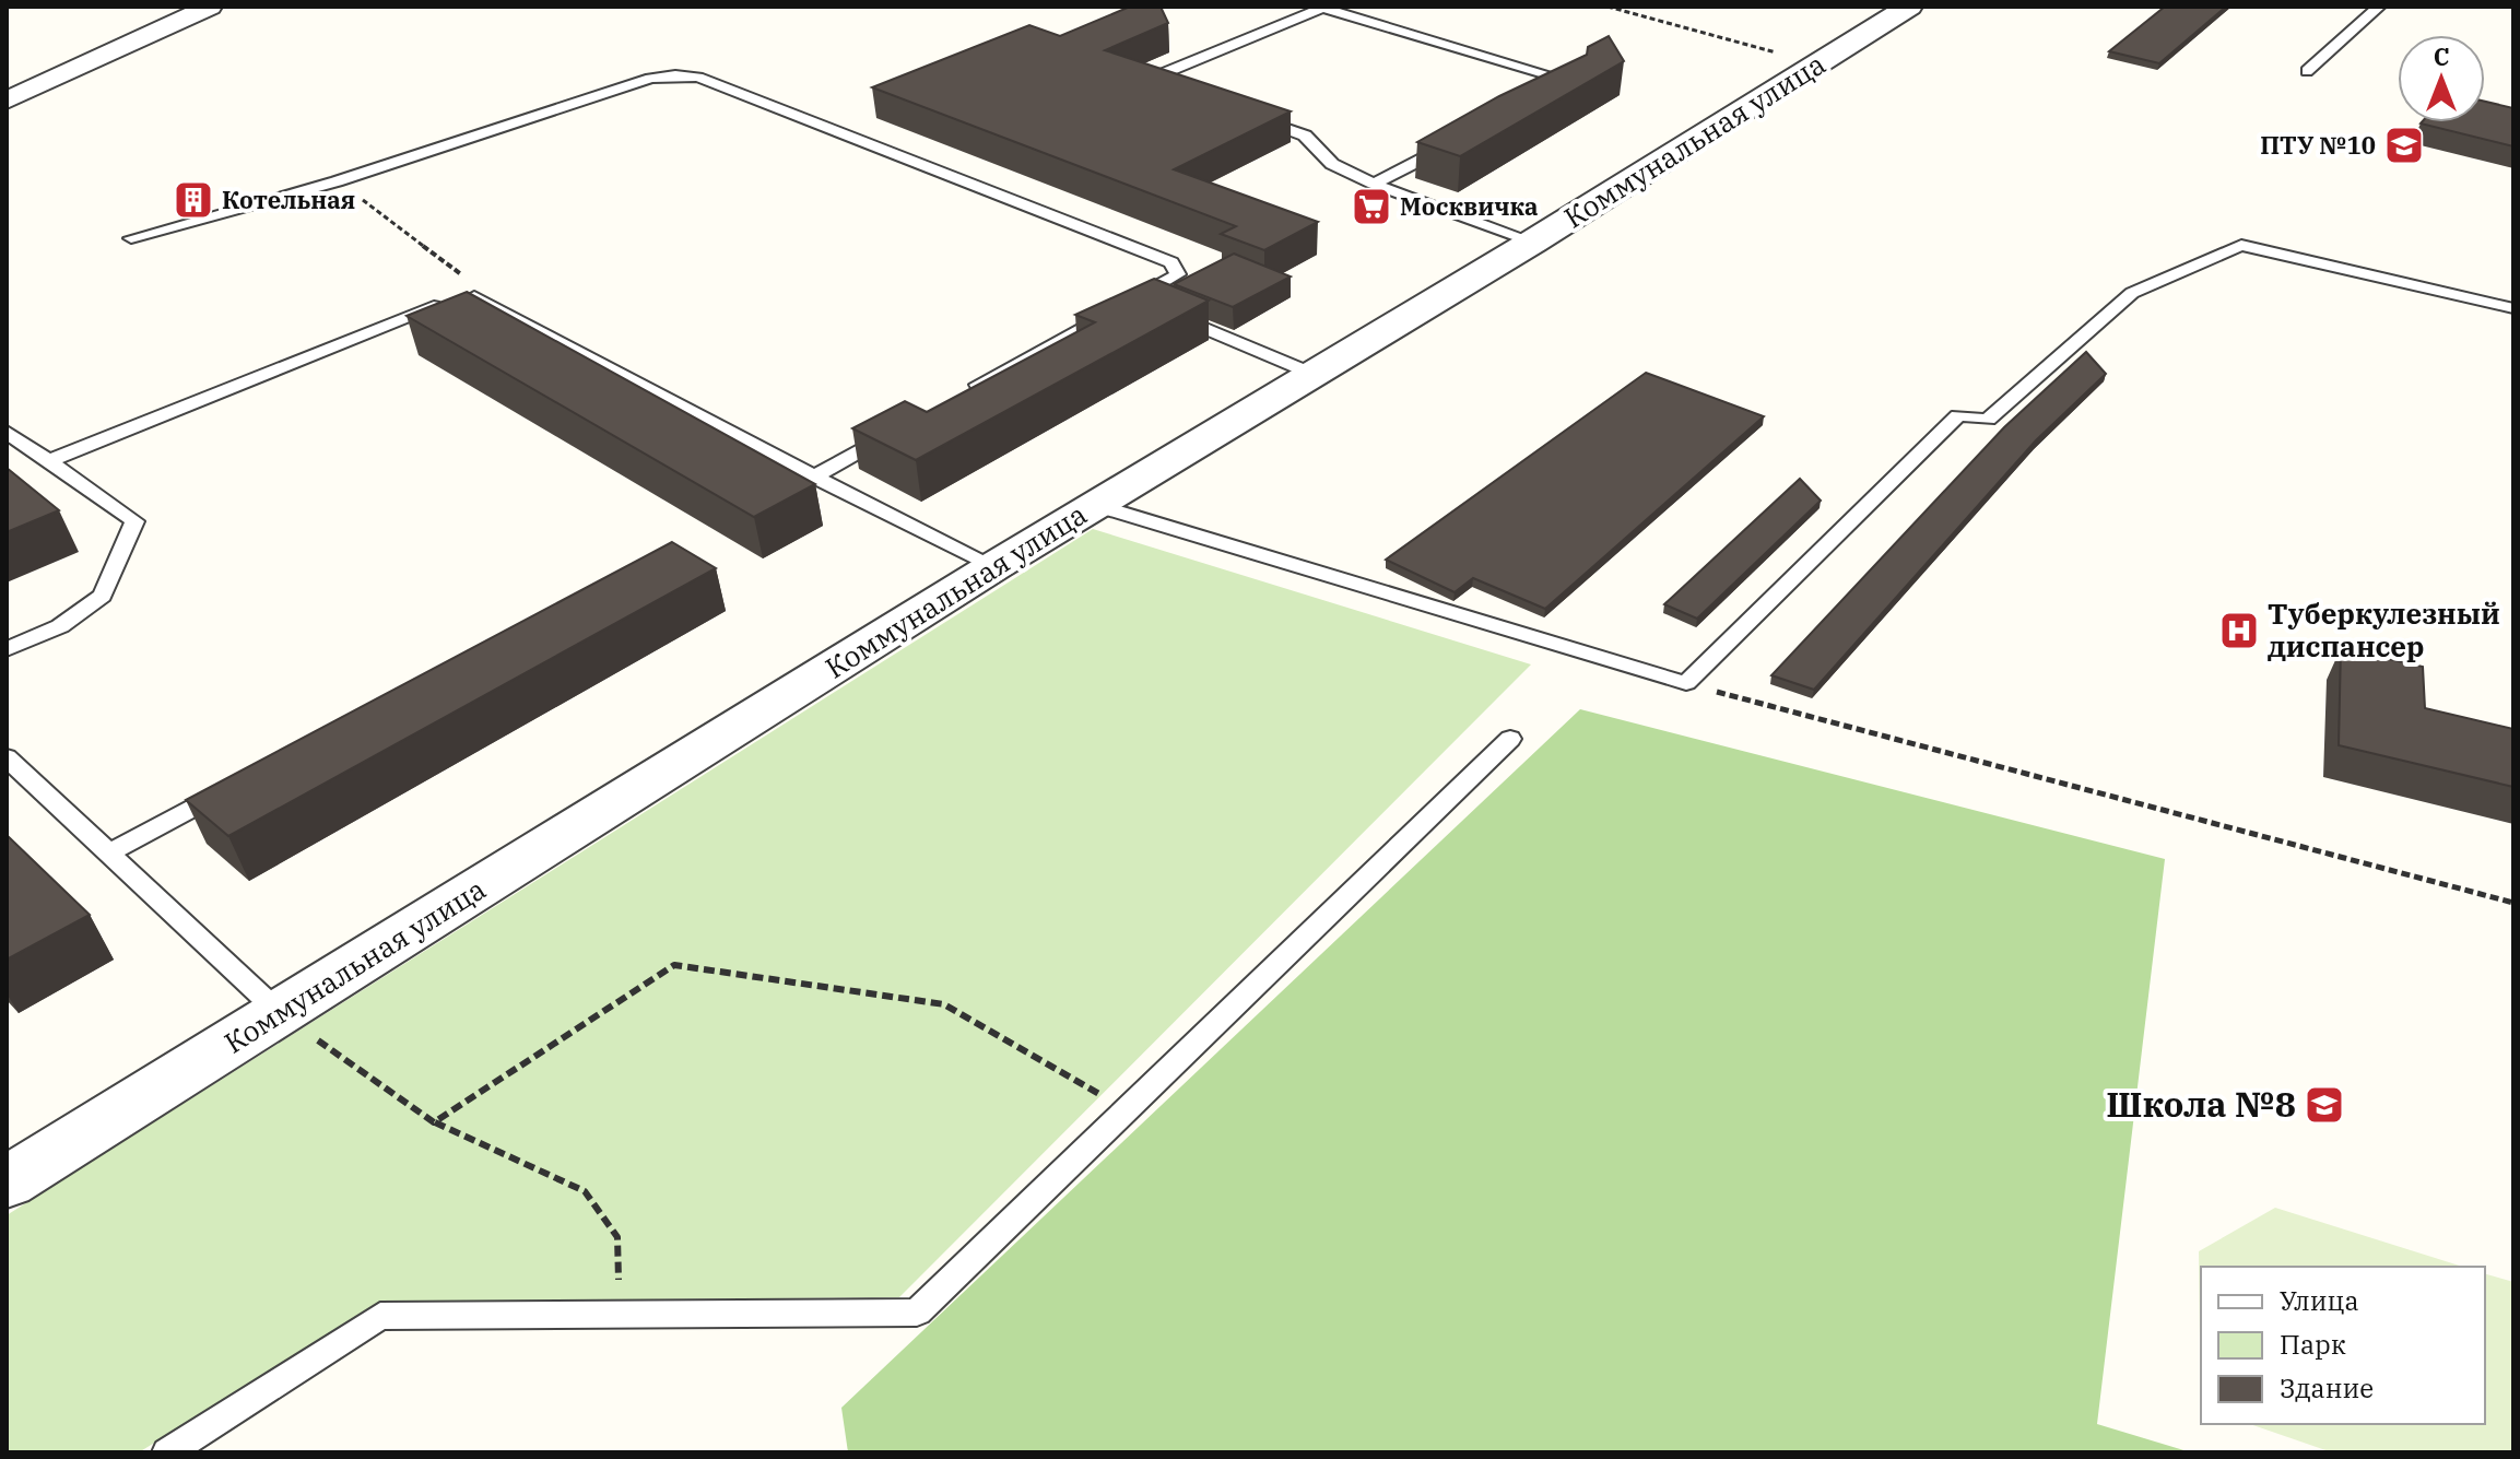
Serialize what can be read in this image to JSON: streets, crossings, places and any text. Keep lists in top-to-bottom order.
{
  "streets": {
    "street": ["Коммунальная улица"]
  },
  "places": {
    "school or university": ["ПТУ №10", "Школа №8"],
    "building": ["Котельная"],
    "supermarket": ["Москвичка"],
    "hospital": ["Туберкулезный диспансер"]
  },
  "legend": ["Улица", "Парк", "Здание"],
  "north": "top"
}
